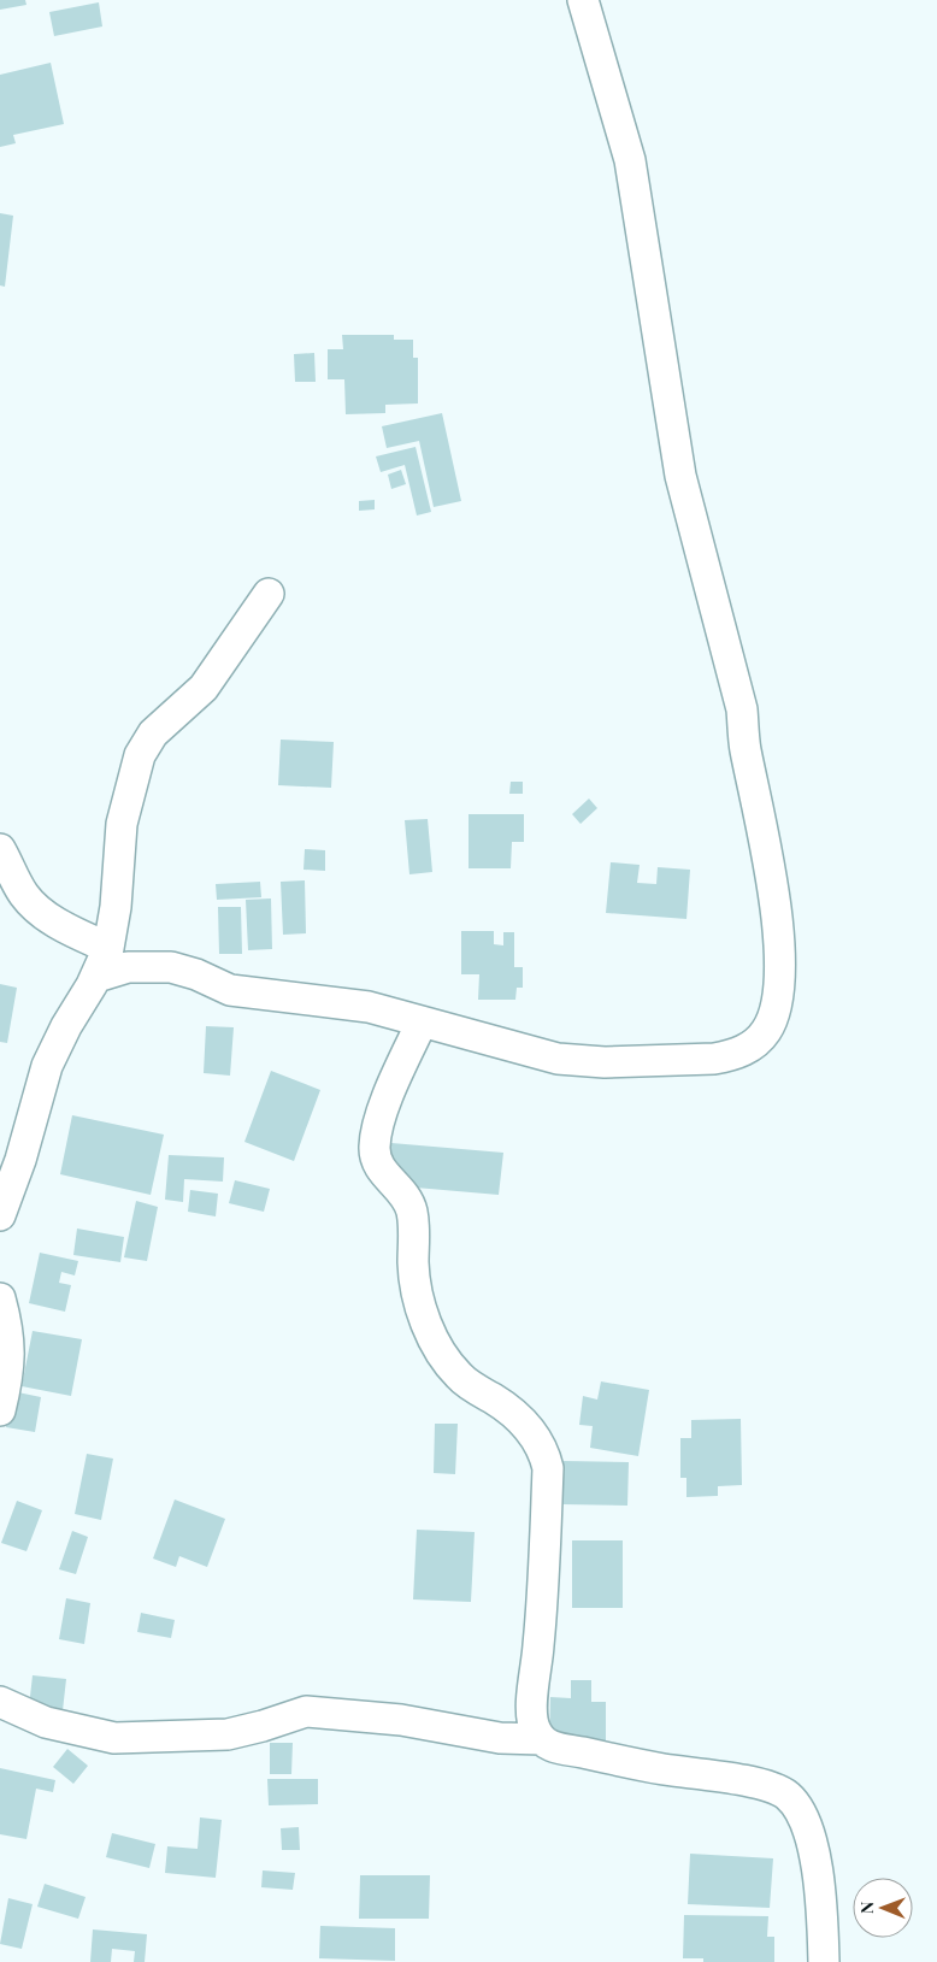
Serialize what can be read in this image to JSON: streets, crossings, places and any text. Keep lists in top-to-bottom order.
{
  "north": "left"
}
